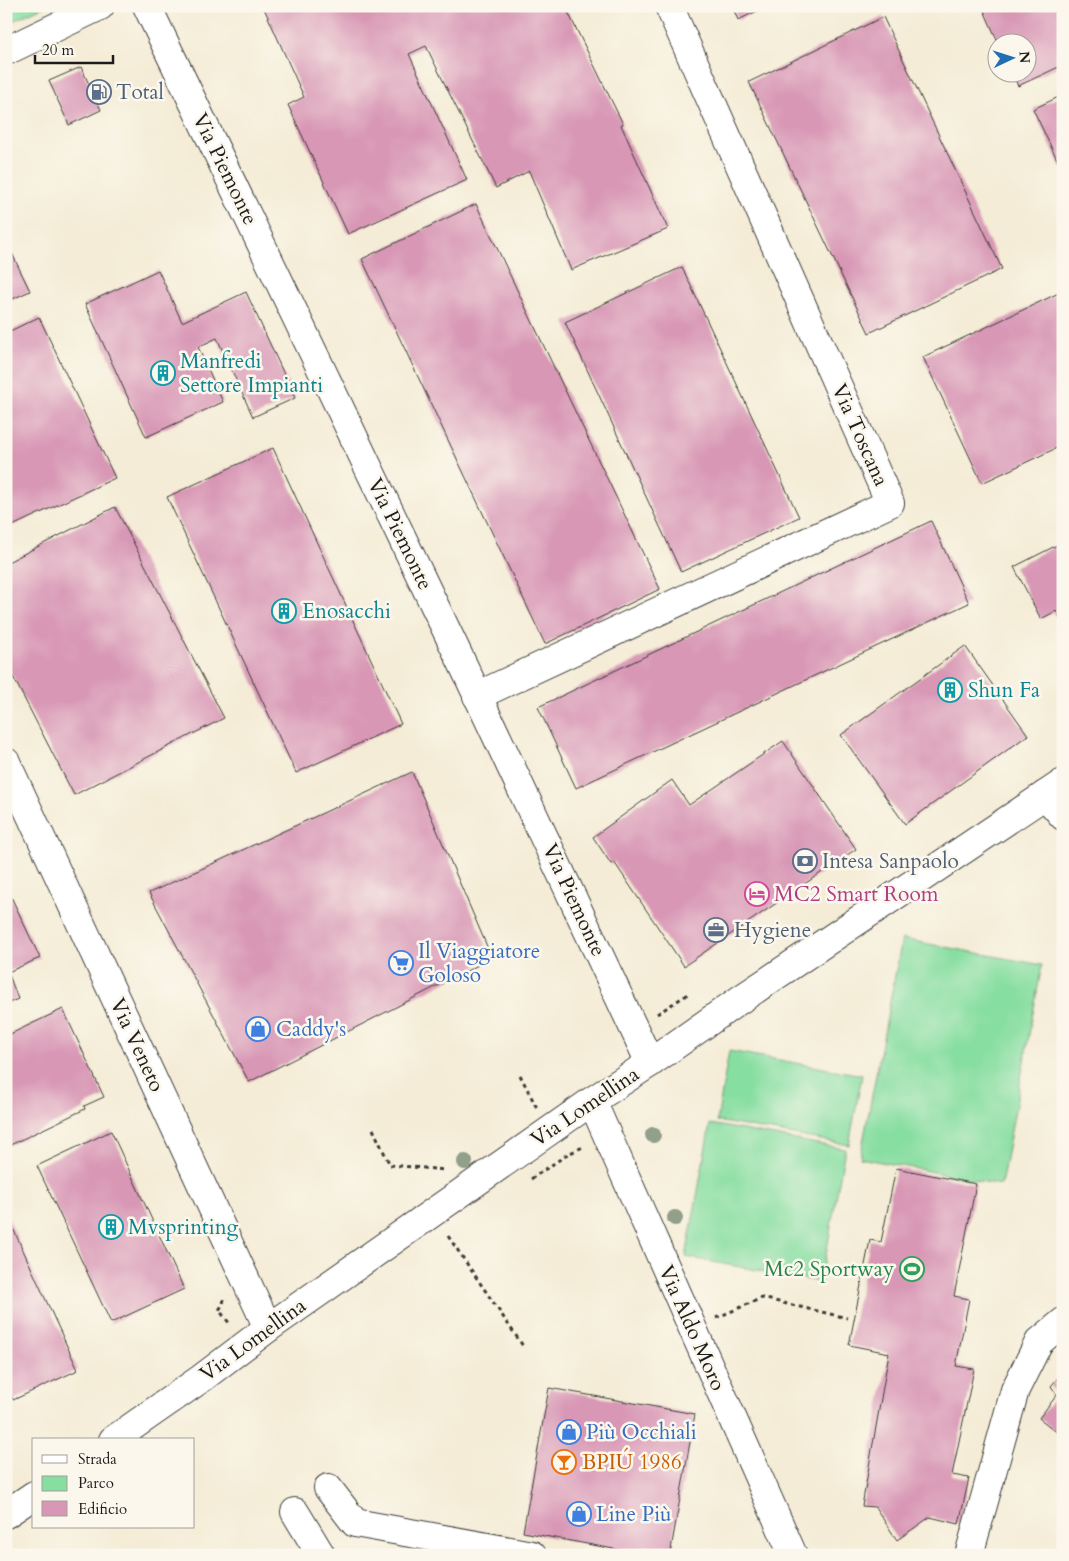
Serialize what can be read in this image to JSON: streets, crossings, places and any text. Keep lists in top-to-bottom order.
{
  "streets": {
    "street": [
      "Via Piemonte",
      "Via Toscana",
      "Via Veneto",
      "Via Lomellina",
      "Via Aldo Moro"
    ]
  },
  "crossings": [
    ["Via Piemonte", "Via Toscana"],
    ["Via Piemonte", "Via Lomellina"],
    ["Via Veneto", "Via Lomellina"],
    ["Via Lomellina", "Via Aldo Moro"]
  ],
  "places": {
    "fuel station": ["Total"],
    "building": [
      "Manfredi Settore Impianti",
      "Enosacchi",
      "Shun Fa",
      "Mvsprinting"
    ],
    "bank": ["Intesa Sanpaolo"],
    "hotel": ["MC2 Smart Room"],
    "office": ["Hygiene"],
    "supermarket": ["Il Viaggiatore Goloso"],
    "shop": ["Caddy's", "Più Occhiali", "Line Più"],
    "sports": ["Mc2 Sportway"],
    "bar": ["BPIÚ 1986"]
  },
  "legend": ["Strada", "Parco", "Edificio"],
  "scale_bar": "20 m",
  "north": "right"
}
